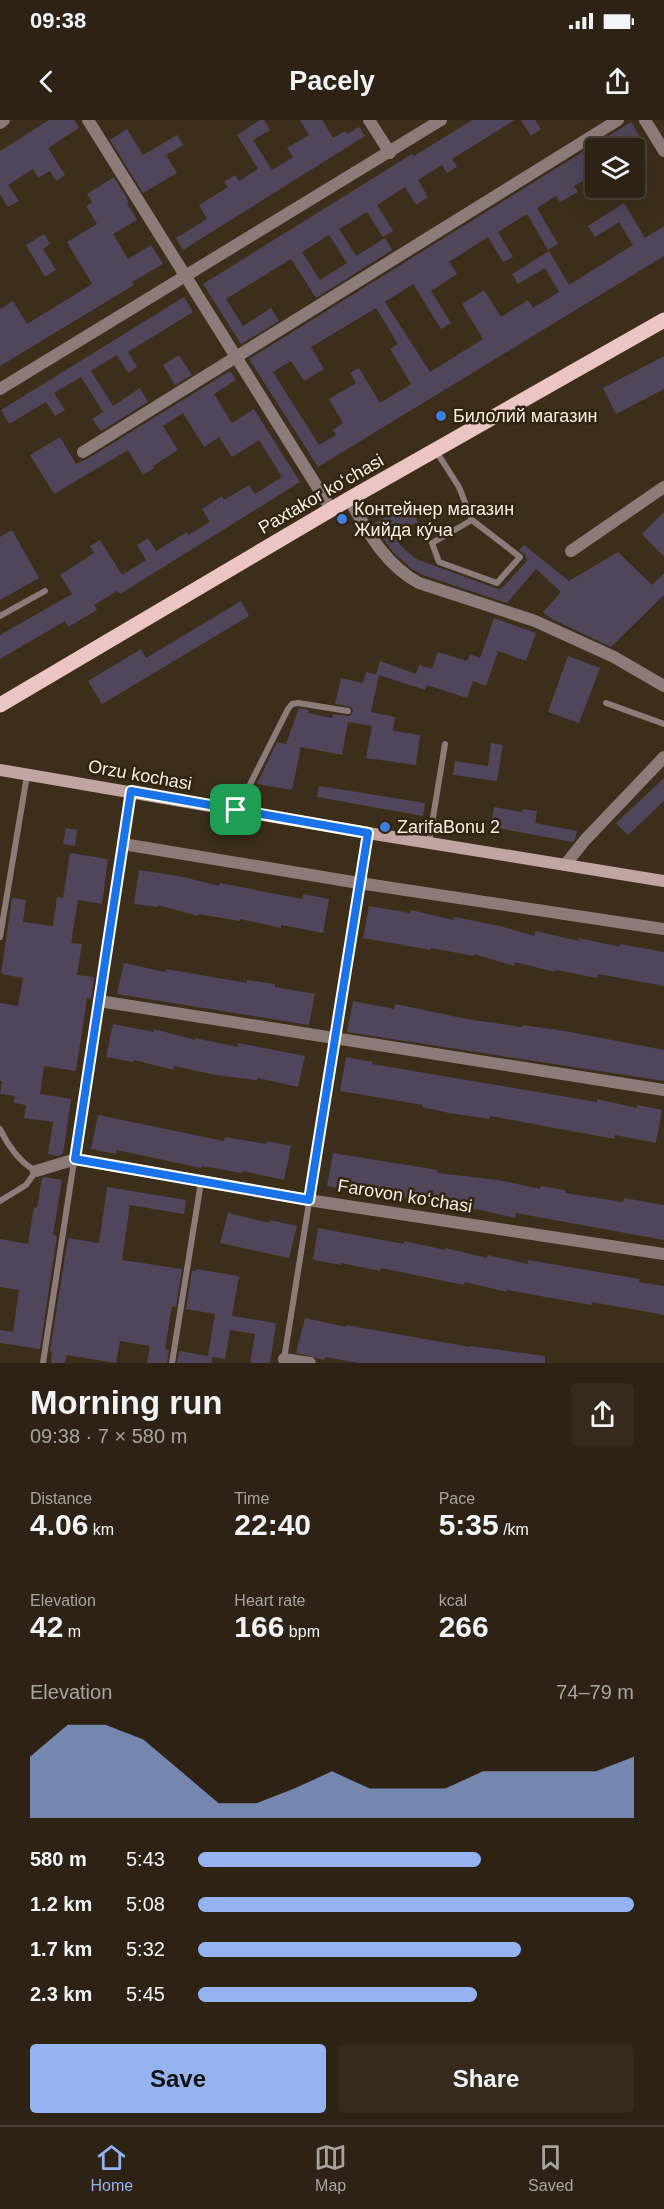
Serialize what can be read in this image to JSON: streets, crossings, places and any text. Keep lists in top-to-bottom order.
{
  "streets": {
    "main road": ["Paxtakor koʻchasi", "Orzu kochasi"],
    "street": ["Farovon koʻchasi"]
  },
  "places": ["Билолий магазин", "Контейнер магазин Жийда ку́ча", "ZarifaBonu 2"],
  "page": {
    "status": "09:38",
    "header": "Pacely",
    "heading": ["Morning run", "09:38 · 7 × 580 m"],
    "stats": [
      ["Distance", "4.06 km"],
      ["Time", "22:40"],
      ["Pace", "5:35 /km"],
      ["Elevation", "42 m"],
      ["Heart rate", "166 bpm"],
      ["kcal", "266"]
    ],
    "chart": ["Elevation", "74–79 m"],
    "list": [
      {
        "name": "580 m",
        "note": "5:43"
      },
      {
        "name": "1.2 km",
        "note": "5:08"
      },
      {
        "name": "1.7 km",
        "note": "5:32"
      },
      {
        "name": "2.3 km",
        "note": "5:45"
      }
    ],
    "buttons": ["Save", "Share"],
    "tabs": ["Home", "Map", "Saved"]
  }
}
